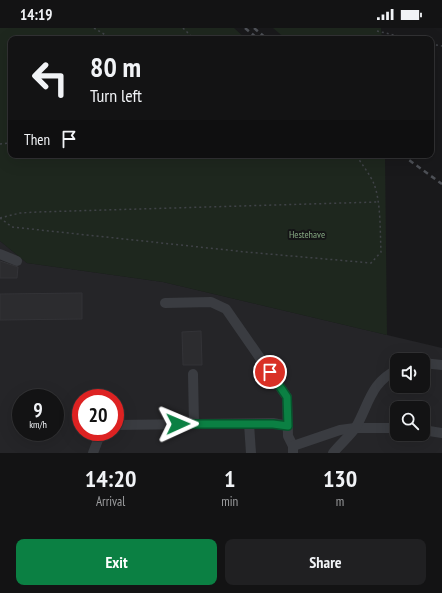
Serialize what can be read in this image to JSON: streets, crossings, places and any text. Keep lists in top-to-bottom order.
{
  "parks": ["Hestehave"],
  "page": {
    "status": "14:19",
    "turn": ["80 m", "Turn left"],
    "then": "Then",
    "speed": "9 km/h",
    "limit": "20",
    "eta": [
      "14:20",
      "Arrival",
      "1",
      "min",
      "130",
      "m"
    ],
    "buttons": ["Exit", "Share"]
  }
}
